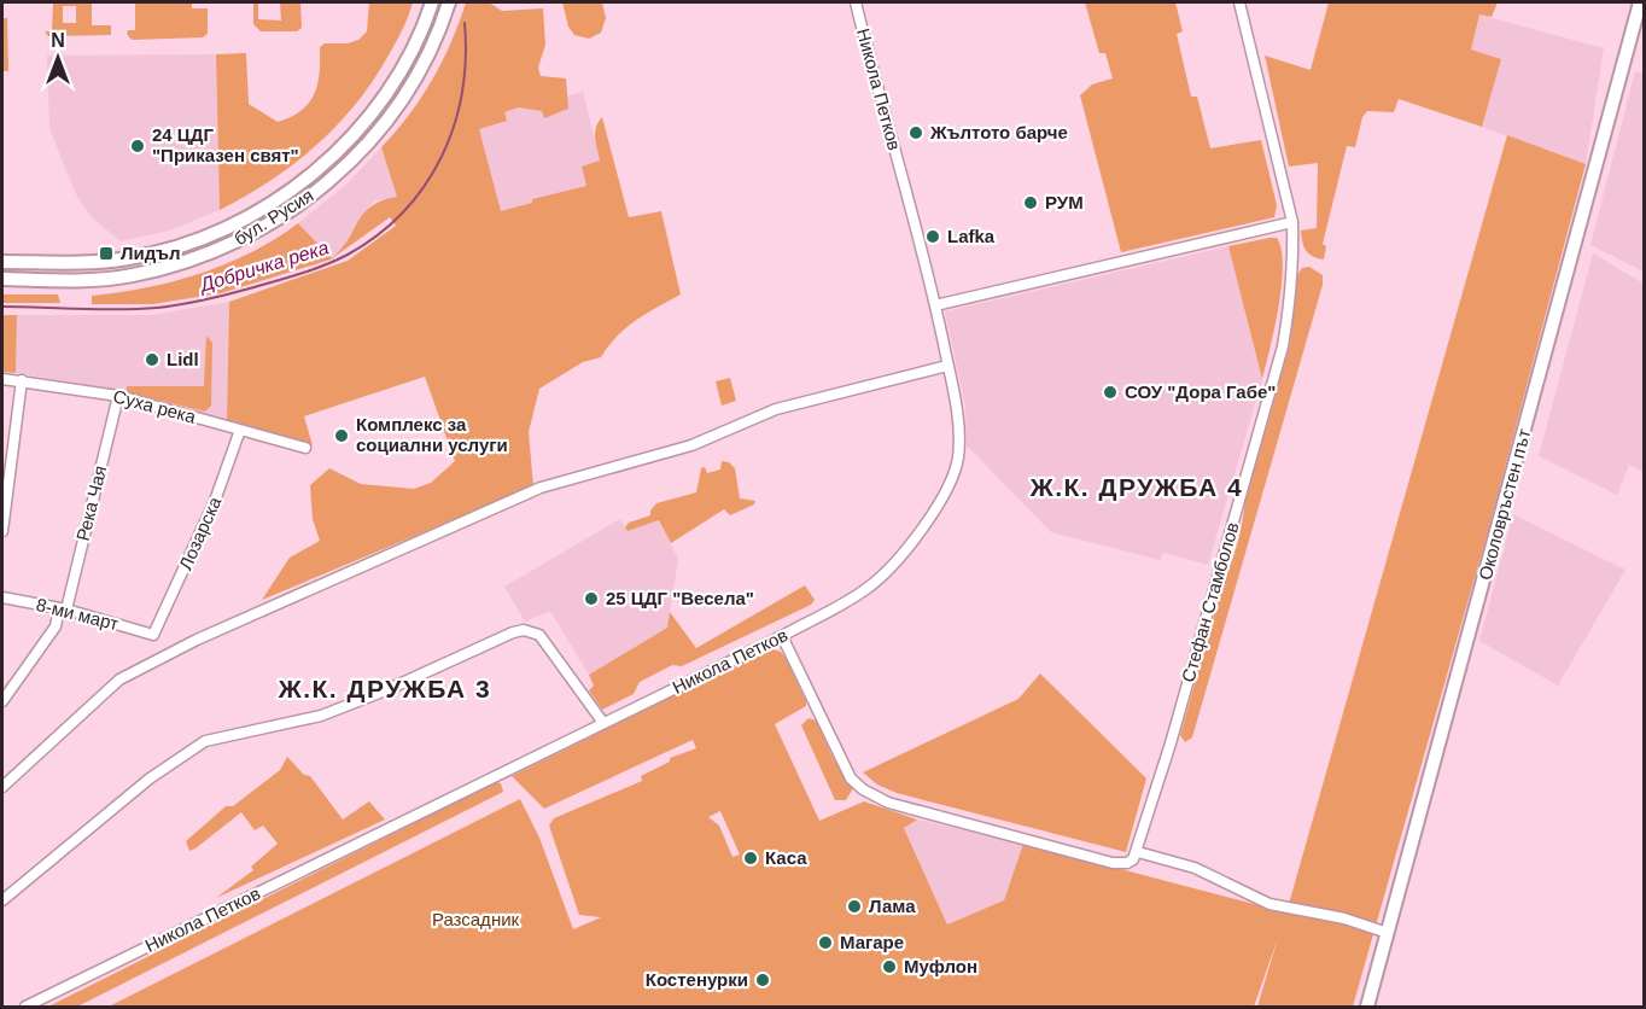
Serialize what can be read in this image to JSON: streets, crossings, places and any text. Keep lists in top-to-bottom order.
{
  "streets": {
    "main road": ["бул. Русия", "Околовръстен път"],
    "street": [
      "Никола Петков",
      "Суха река",
      "Река Чая",
      "Лозарска",
      "Стефан Стамболов",
      "8-ми март"
    ]
  },
  "crossings": [
    ["Суха река", "Река Чая"],
    ["Суха река", "Лозарска"],
    ["Река Чая", "8-ми март"],
    ["Лозарска", "8-ми март"]
  ],
  "districts": ["Ж.К. ДРУЖБА 4", "Ж.К. ДРУЖБА 3"],
  "water": ["Добричка река"],
  "parks": ["Разсадник"],
  "places": {
    "other": [
      "Жълтото барче",
      "24 ЦДГ \"Приказен свят\"",
      "РУМ",
      "Lafka",
      "Lidl",
      "СОУ \"Дора Габе\"",
      "Комплекс за социални услуги",
      "25 ЦДГ \"Весела\"",
      "Каса",
      "Лама",
      "Магаре",
      "Муфлон",
      "Костенурки"
    ],
    "transit": ["Лидъл"]
  },
  "north": "top"
}
